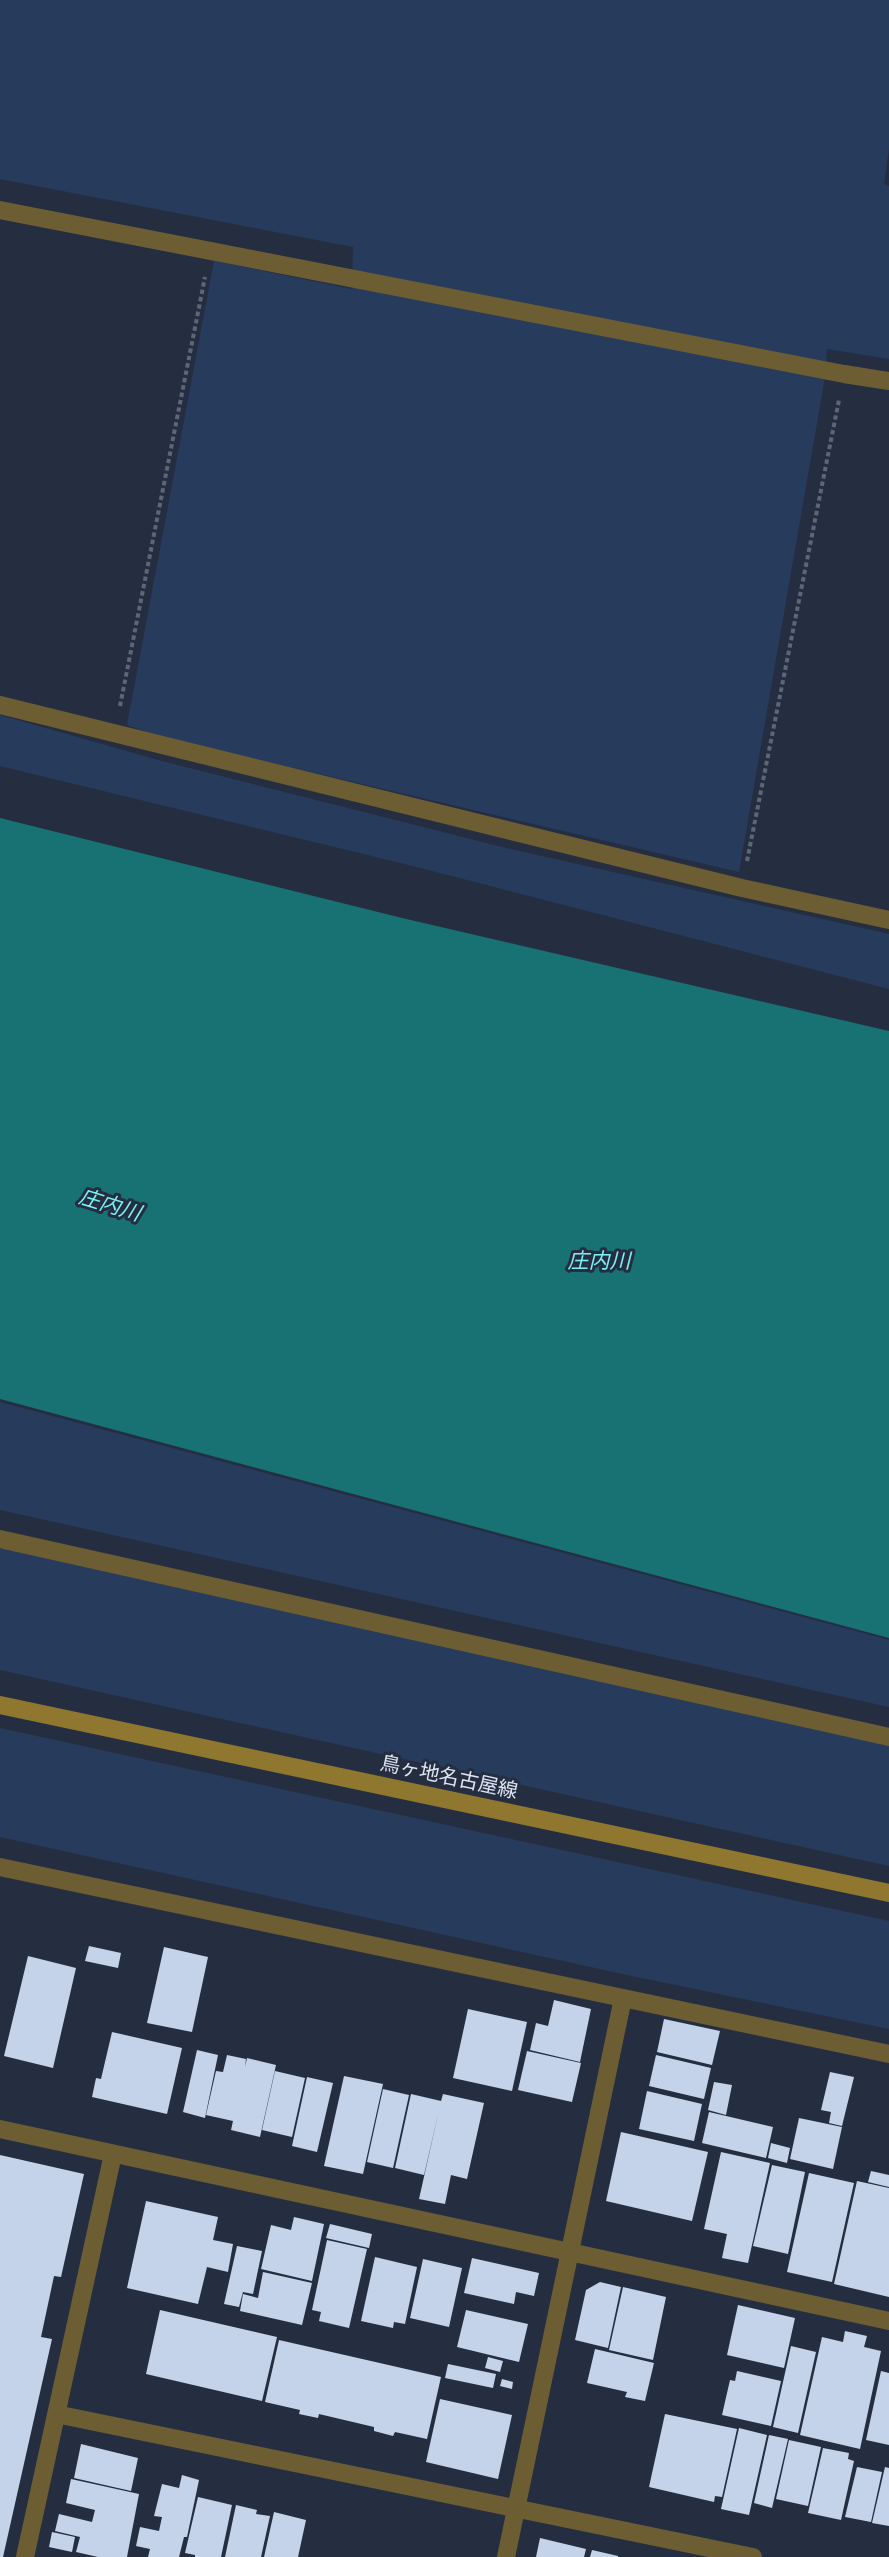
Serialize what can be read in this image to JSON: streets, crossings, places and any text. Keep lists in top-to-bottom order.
{
  "streets": {
    "main road": ["鳥ヶ地名古屋線"]
  },
  "water": ["庄内川"]
}
